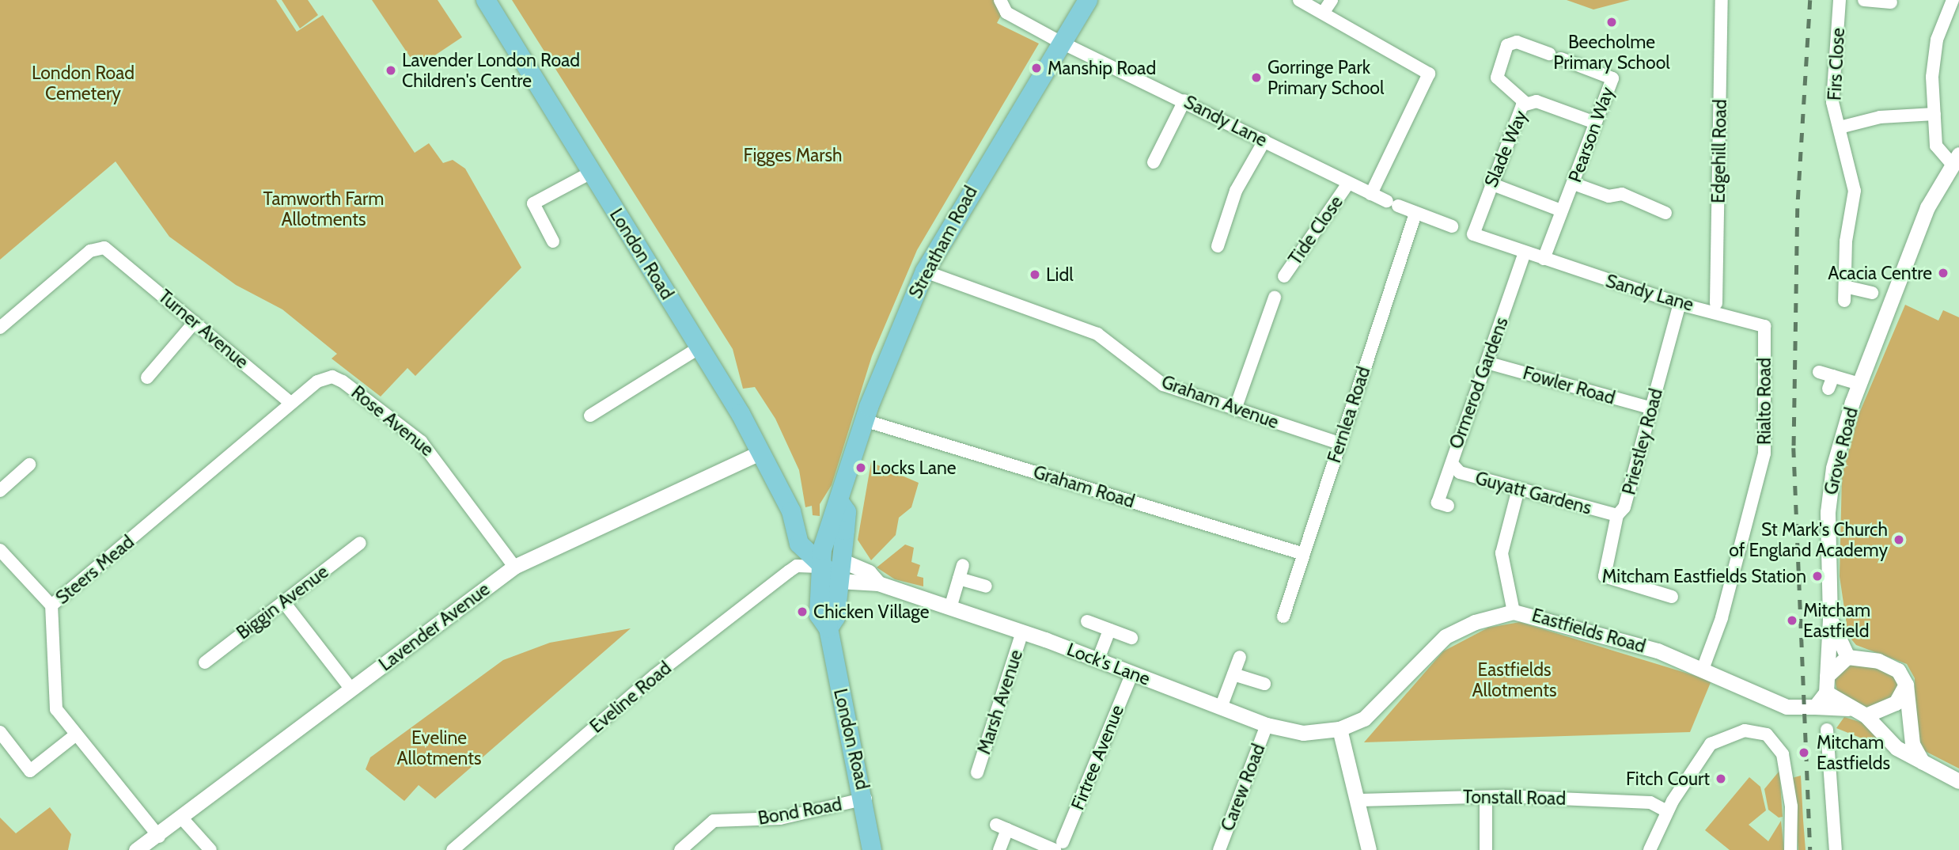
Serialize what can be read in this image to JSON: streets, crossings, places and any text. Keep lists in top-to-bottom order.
{
  "streets": {
    "main road": ["Streatham Road", "London Road"],
    "street": [
      "Firs Close",
      "Sandy Lane",
      "Pearson Way",
      "Slade Way",
      "Edgehill Road",
      "Tide Close",
      "Turner Avenue",
      "Ormerod Gardens",
      "Fowler Road",
      "Rialto Road",
      "Graham Avenue",
      "Fernlea Road",
      "Rose Avenue",
      "Priestley Road",
      "Grove Road",
      "Graham Road",
      "Guyatt Gardens",
      "Steers Mead",
      "Biggin Avenue",
      "Lavender Avenue",
      "Eastfields Road",
      "Lock's Lane",
      "Eveline Road",
      "Marsh Avenue",
      "Firtree Avenue",
      "Carew Road",
      "Tonstall Road",
      "Bond Road"
    ]
  },
  "crossings": [
    ["Sandy Lane", "Pearson Way"],
    ["Sandy Lane", "Slade Way"],
    ["Sandy Lane", "Tide Close"],
    ["Sandy Lane", "Streatham Road"],
    ["Sandy Lane", "Ormerod Gardens"],
    ["Sandy Lane", "Rialto Road"],
    ["Sandy Lane", "Fernlea Road"],
    ["Sandy Lane", "Priestley Road"],
    ["Pearson Way", "Slade Way"],
    ["Streatham Road", "London Road"],
    ["Streatham Road", "Graham Avenue"],
    ["Streatham Road", "Graham Road"],
    ["Streatham Road", "Lock's Lane"],
    ["Streatham Road", "Eveline Road"],
    ["London Road", "Lavender Avenue"],
    ["London Road", "Eveline Road"],
    ["London Road", "Bond Road"],
    ["Turner Avenue", "Steers Mead"],
    ["Ormerod Gardens", "Fowler Road"],
    ["Ormerod Gardens", "Guyatt Gardens"],
    ["Fowler Road", "Priestley Road"],
    ["Rialto Road", "Eastfields Road"],
    ["Graham Avenue", "Fernlea Road"],
    ["Fernlea Road", "Graham Road"],
    ["Rose Avenue", "Steers Mead"],
    ["Rose Avenue", "Lavender Avenue"],
    ["Priestley Road", "Guyatt Gardens"],
    ["Steers Mead", "Lavender Avenue"],
    ["Eastfields Road", "Lock's Lane"],
    ["Lock's Lane", "Marsh Avenue"],
    ["Lock's Lane", "Firtree Avenue"],
    ["Lock's Lane", "Carew Road"]
  ],
  "parks": [
    "London Road Cemetery",
    "Figges Marsh",
    "Tamworth Farm Allotments",
    "Eastfields Allotments",
    "Eveline Allotments"
  ],
  "places": [
    "Beecholme Primary School",
    "Manship Road",
    "Lavender London Road Children's Centre",
    "Gorringe Park Primary School",
    "Acacia Centre",
    "Lidl",
    "Locks Lane",
    "St Mark's Church of England Academy",
    "Mitcham Eastfields Station",
    "Chicken Village",
    "Mitcham Eastfield",
    "Mitcham Eastfields",
    "Fitch Court"
  ]
}
